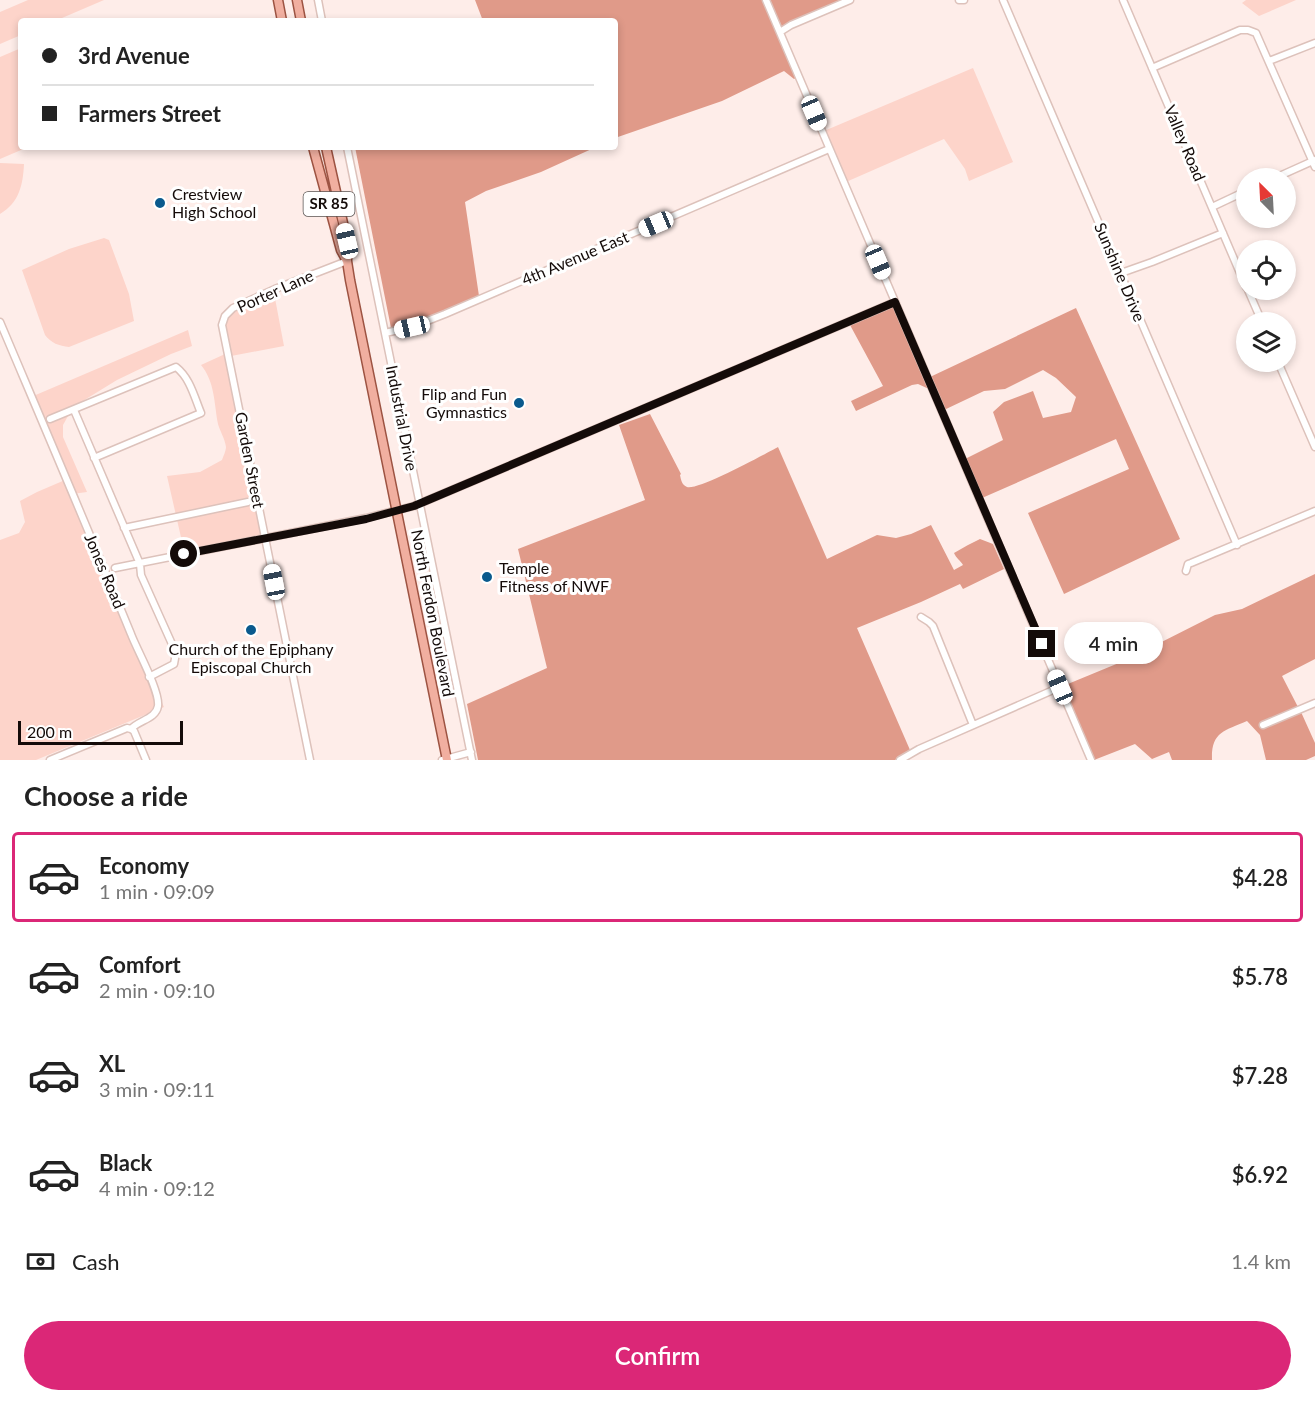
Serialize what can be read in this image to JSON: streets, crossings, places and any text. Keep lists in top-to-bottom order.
{
  "streets": {
    "main road": ["SR 85", "North Ferdon Boulevard"],
    "street": [
      "Valley Road",
      "4th Avenue East",
      "Sunshine Drive",
      "Porter Lane",
      "Industrial Drive",
      "Garden Street",
      "Jones Road"
    ]
  },
  "crossings": [
    ["4th Avenue East", "Industrial Drive"],
    ["Porter Lane", "Garden Street"],
    ["Porter Lane", "North Ferdon Boulevard"]
  ],
  "places": [
    "Crestview High School",
    "Flip and Fun Gymnastics",
    "Temple Fitness of NWF",
    "Church of the Epiphany Episcopal Church"
  ],
  "scale_bar": "200 m",
  "north": "top left",
  "page": {
    "banner": ["3rd Avenue", "Farmers Street"],
    "bubble": "4 min",
    "scale": "200 m",
    "heading": "Choose a ride",
    "list": [
      {
        "name": "Economy",
        "note": "1 min · 09:09",
        "value": "$4.28"
      },
      {
        "name": "Comfort",
        "note": "2 min · 09:10",
        "value": "$5.78"
      },
      {
        "name": "XL",
        "note": "3 min · 09:11",
        "value": "$7.28"
      },
      {
        "name": "Black",
        "note": "4 min · 09:12",
        "value": "$6.92"
      }
    ],
    "pay": ["Cash", "1.4 km"],
    "buttons": "Confirm"
  }
}
